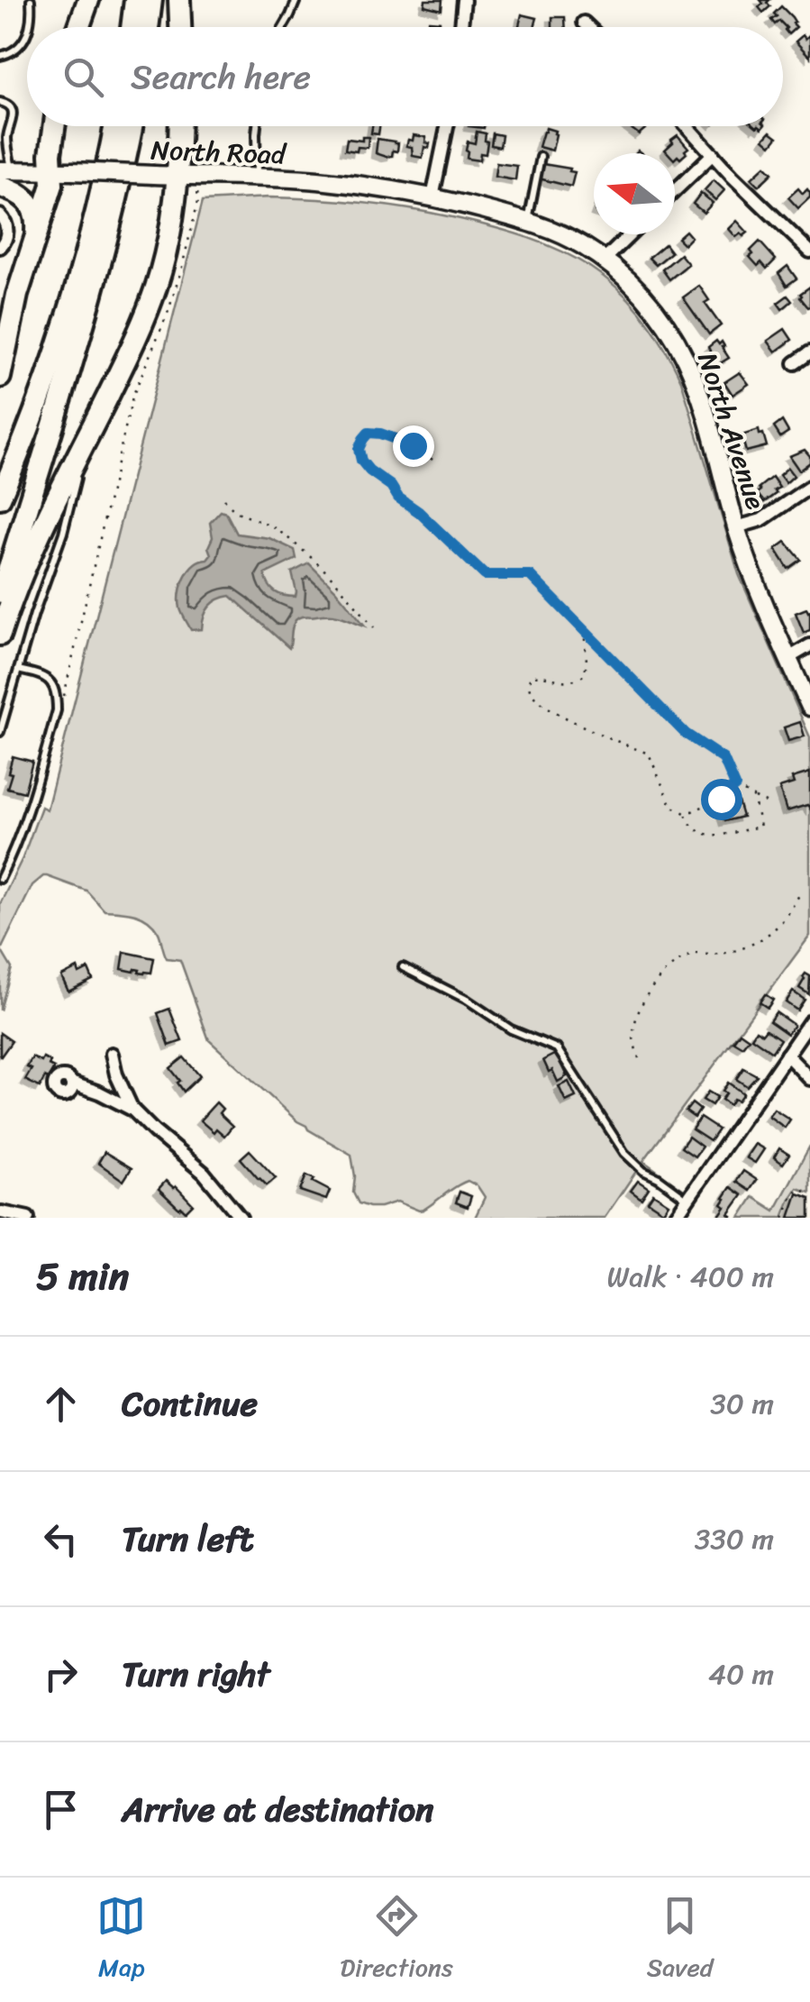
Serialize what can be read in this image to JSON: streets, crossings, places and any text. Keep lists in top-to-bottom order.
{
  "streets": {
    "main road": ["North Road", "North Avenue"]
  },
  "crossings": [
    ["North Road", "North Avenue"]
  ],
  "north": "left",
  "page": {
    "search": "Search here",
    "heading": ["5 min", "Walk · 400 m"],
    "list": [
      ["Continue", "30 m"],
      ["Turn left", "330 m"],
      ["Turn right", "40 m"],
      "Arrive at destination"
    ],
    "nav": ["Map", "Directions", "Saved"]
  }
}
